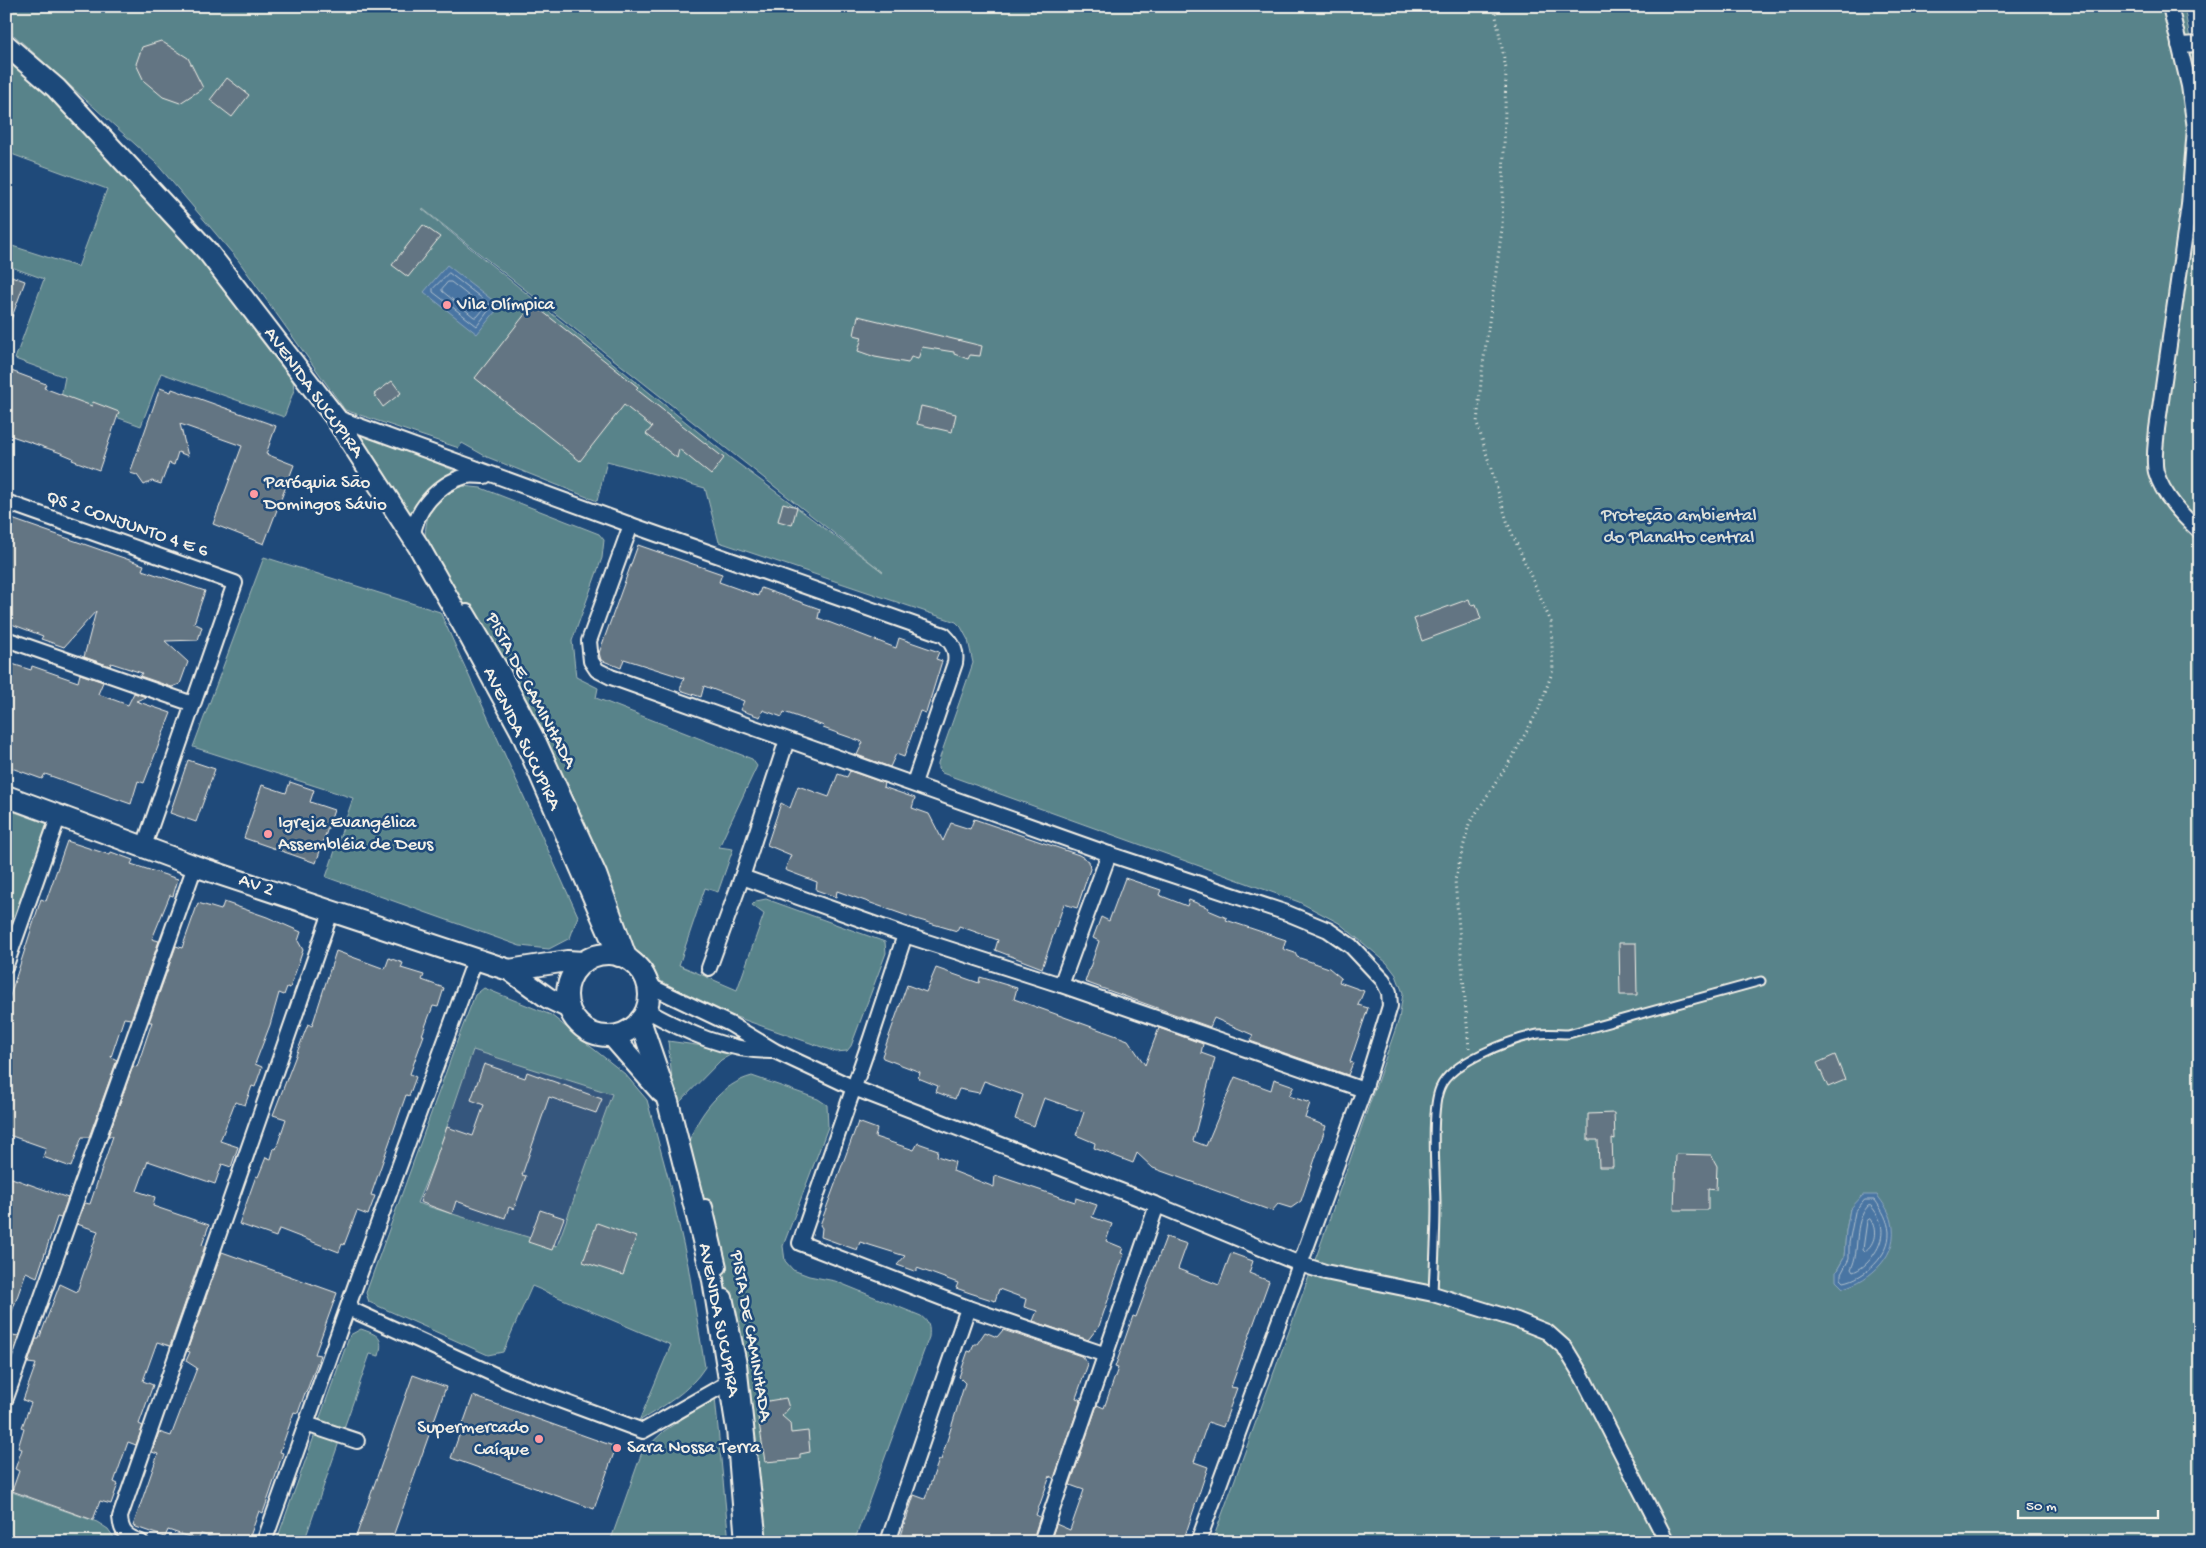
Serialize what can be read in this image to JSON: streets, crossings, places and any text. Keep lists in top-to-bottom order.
{
  "streets": {
    "street": [
      "AVENIDA SUCUPIRA",
      "QS 2 CONJUNTO 4 E 6",
      "PISTA DE CAMINHADA",
      "AV 2"
    ]
  },
  "crossings": [
    ["AVENIDA SUCUPIRA", "PISTA DE CAMINHADA"],
    ["AVENIDA SUCUPIRA", "AV 2"],
    ["PISTA DE CAMINHADA", "AV 2"]
  ],
  "parks": ["Proteção ambiental do Planalto central"],
  "places": [
    "Vila Olímpica",
    "Paróquia São Domingos Sávio",
    "Igreja Evangélica Assembléia de Deus",
    "Supermercado Caíque",
    "Sara Nossa Terra"
  ],
  "scale_bar": "50 m"
}
